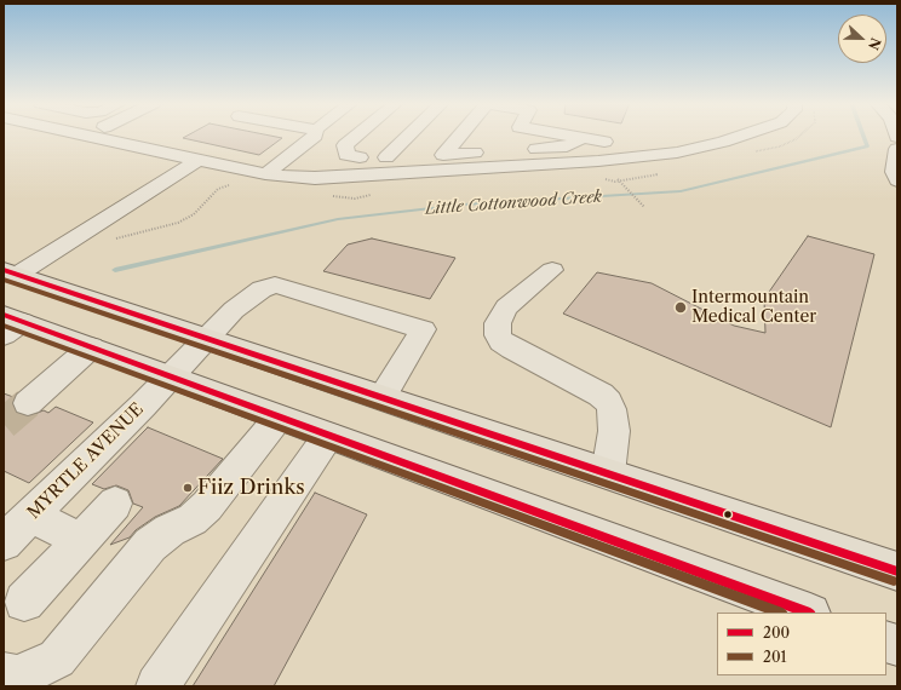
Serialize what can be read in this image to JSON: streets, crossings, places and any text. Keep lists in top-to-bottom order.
{
  "streets": {
    "street": ["MYRTLE AVENUE"]
  },
  "water": ["Little Cottonwood Creek"],
  "places": ["Intermountain Medical Center", "Fiiz Drinks"],
  "lines": ["transit line 200", "transit line 201"],
  "legend": ["200", "201"],
  "north": "right"
}
